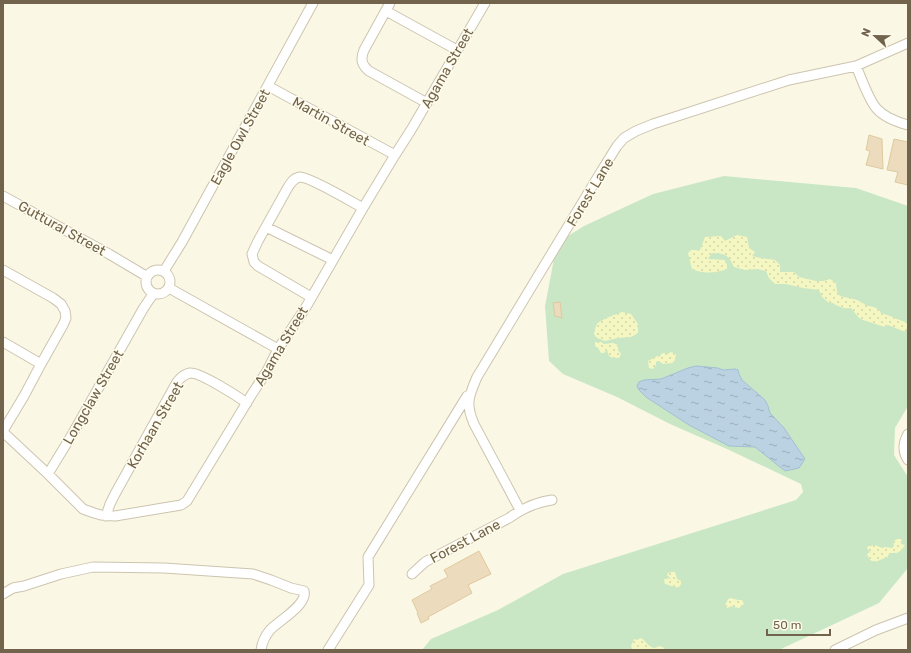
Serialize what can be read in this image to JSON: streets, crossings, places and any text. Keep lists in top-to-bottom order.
{
  "streets": {
    "street": [
      "Agama Street",
      "Martin Street",
      "Eagle Owl Street",
      "Forest Lane",
      "Guttural Street",
      "Longclaw Street",
      "Korhaan Street"
    ]
  },
  "crossings": [
    ["Agama Street", "Martin Street"],
    ["Agama Street", "Longclaw Street"],
    ["Agama Street", "Korhaan Street"],
    ["Martin Street", "Eagle Owl Street"],
    ["Eagle Owl Street", "Guttural Street"],
    ["Eagle Owl Street", "Longclaw Street"],
    ["Guttural Street", "Longclaw Street"]
  ],
  "scale_bar": "50 m",
  "north": "left"
}
